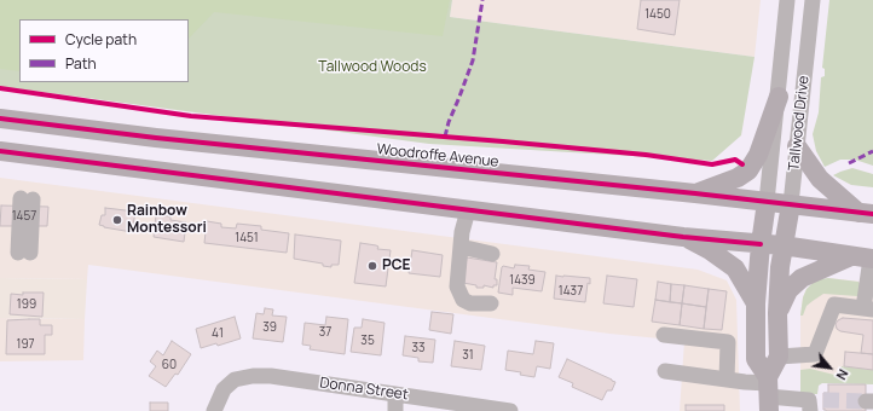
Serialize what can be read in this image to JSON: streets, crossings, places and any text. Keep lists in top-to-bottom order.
{
  "streets": {
    "main road": ["Tallwood Drive", "Woodroffe Avenue"],
    "street": ["Donna Street"]
  },
  "crossings": [
    ["Tallwood Drive", "Woodroffe Avenue"]
  ],
  "parks": ["Tallwood Woods"],
  "places": ["Rainbow Montessori", "PCE"],
  "house_numbers": [
    "1450",
    "1457",
    "1451",
    "1439",
    "1437",
    "199",
    "39",
    "37",
    "41",
    "35",
    "197",
    "33",
    "31",
    "60"
  ],
  "legend": ["Cycle path", "Path"],
  "north": "bottom right"
}
